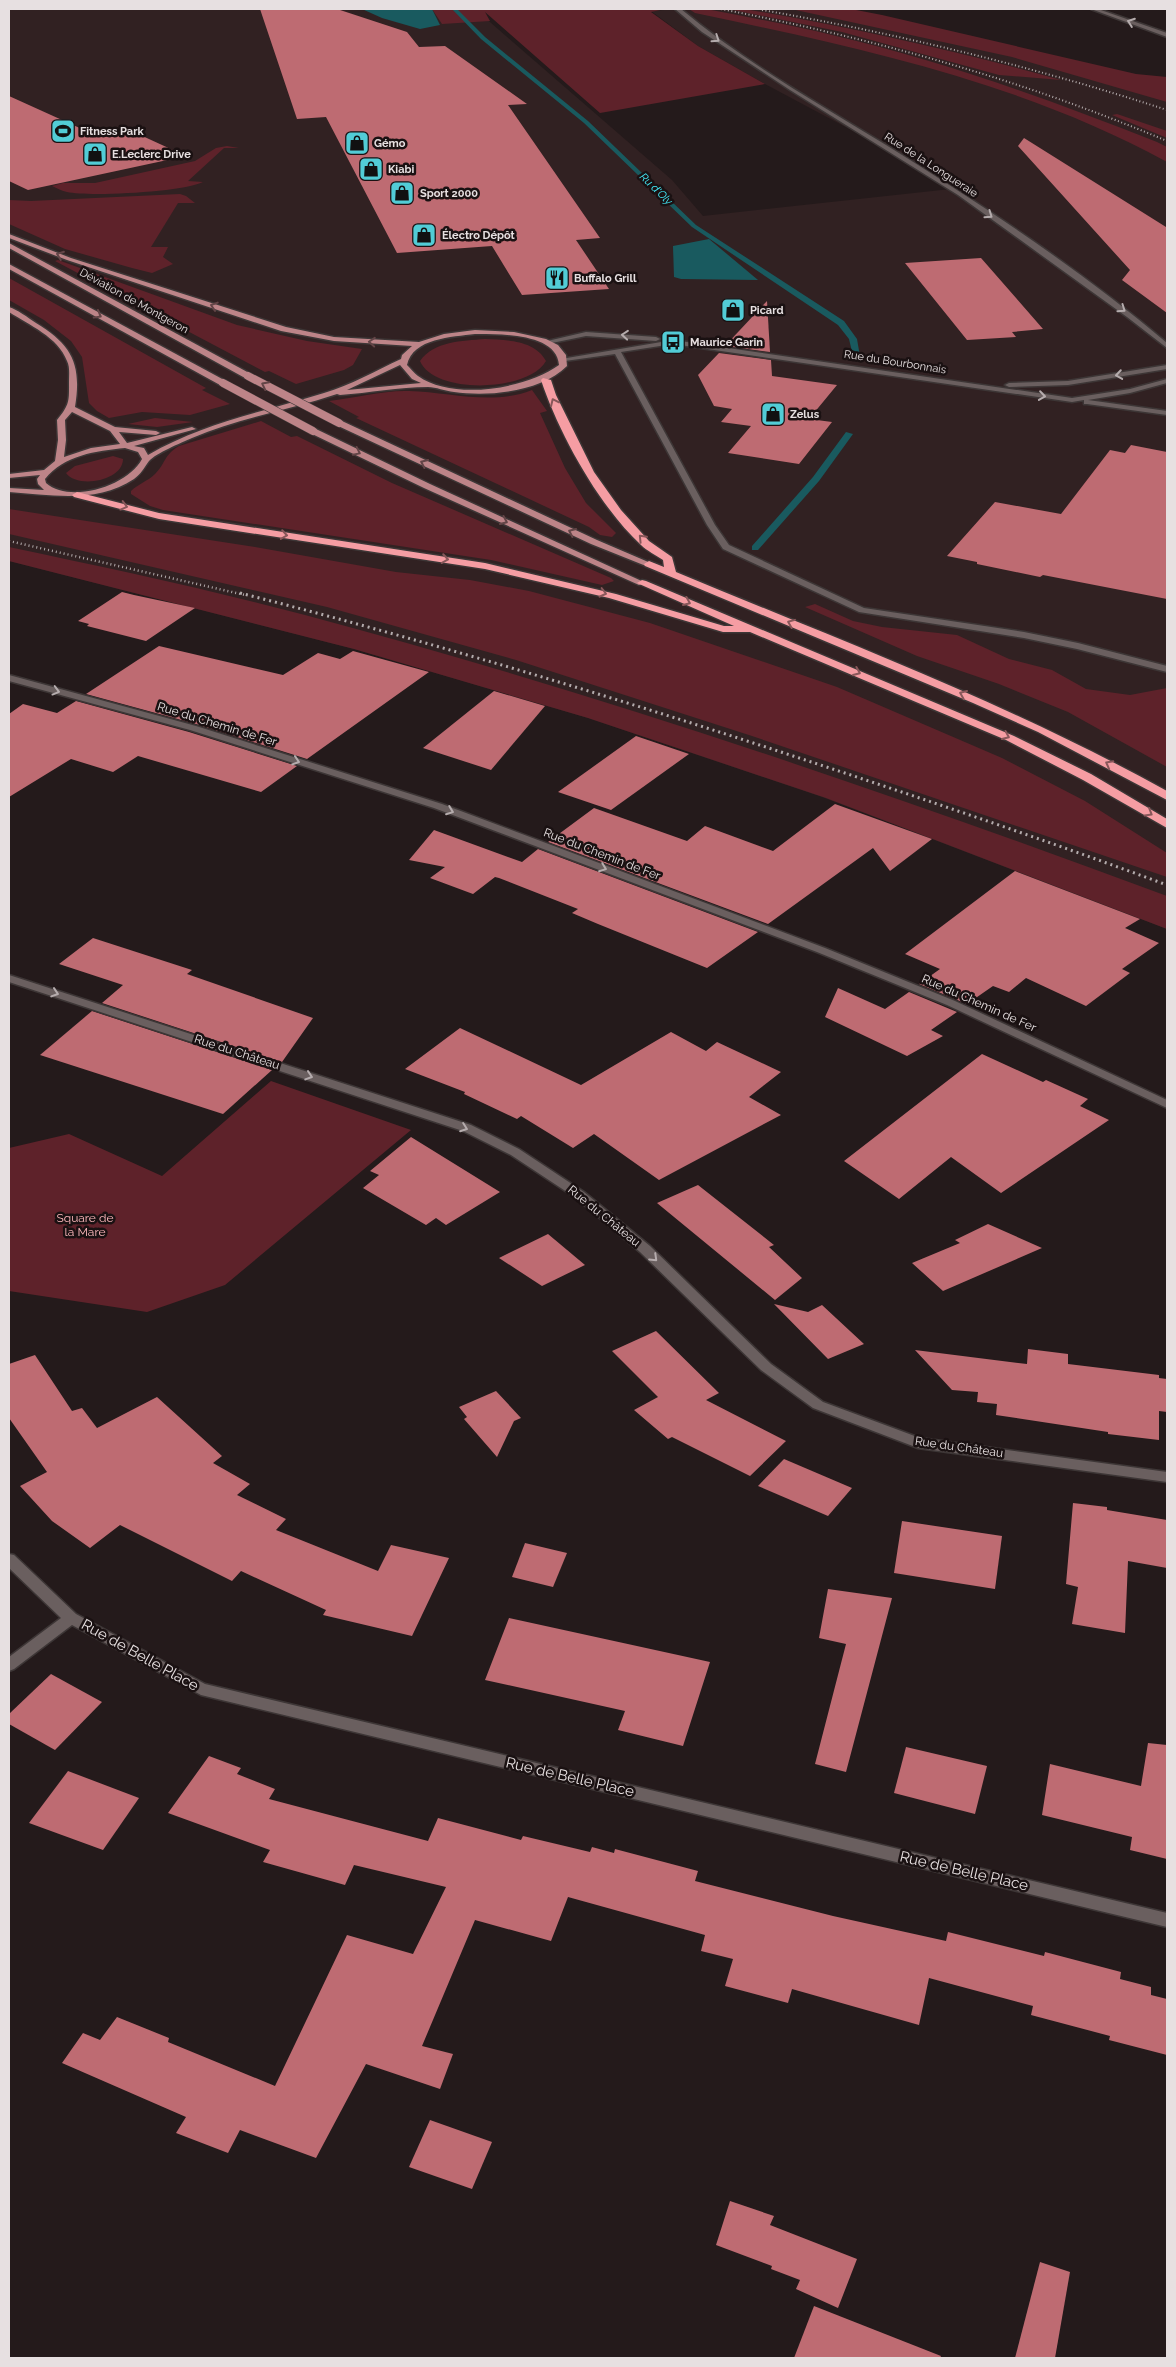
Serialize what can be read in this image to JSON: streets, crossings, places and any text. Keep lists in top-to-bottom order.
{
  "streets": {
    "main road": ["Déviation de Montgeron"],
    "street": [
      "Rue de la Longueraie",
      "Rue du Bourbonnais",
      "Rue du Chemin de Fer",
      "Rue du Château",
      "Rue de Belle Place"
    ]
  },
  "one_way": ["Rue de la Longueraie", "Rue du Chemin de Fer", "Rue du Château"],
  "water": ["Ru d'Oly"],
  "parks": ["Square de la Mare"],
  "places": {
    "sports": ["Fitness Park"],
    "shop": [
      "Gémo",
      "E.Leclerc Drive",
      "Kiabi",
      "Sport 2000",
      "Électro Dépôt",
      "Picard",
      "Zelus"
    ],
    "restaurant": ["Buffalo Grill"],
    "bus stop": ["Maurice Garin"]
  }
}
